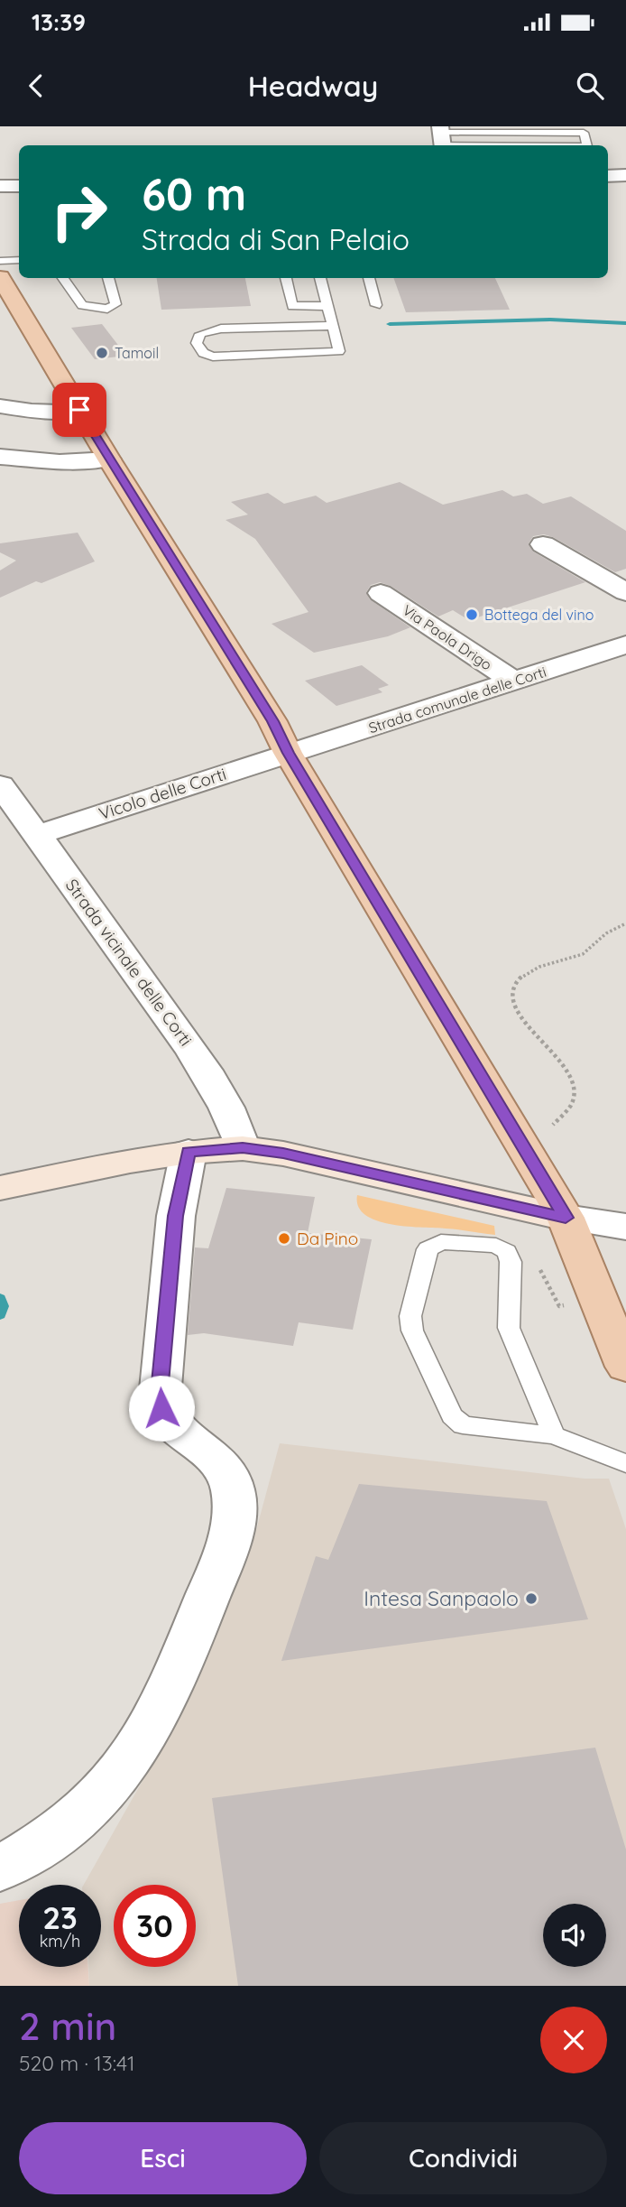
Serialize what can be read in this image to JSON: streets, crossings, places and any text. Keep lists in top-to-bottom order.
{
  "streets": {
    "street": [
      "Via Paola Drigo",
      "Strada comunale delle Corti",
      "Vicolo delle Corti",
      "Strada vicinale delle Corti"
    ]
  },
  "crossings": [
    ["Via Paola Drigo", "Strada comunale delle Corti"],
    ["Strada comunale delle Corti", "Vicolo delle Corti"],
    ["Vicolo delle Corti", "Strada vicinale delle Corti"]
  ],
  "places": [
    "Tamoil",
    "Bottega del vino",
    "Da Pino",
    "Intesa Sanpaolo"
  ],
  "page": {
    "status": "13:39",
    "header": "Headway",
    "turn": ["60 m", "Strada di San Pelaio"],
    "speed": "23 km/h",
    "limit": "30",
    "heading": ["2 min", "520 m · 13:41"],
    "buttons": ["Esci", "Condividi"]
  }
}
